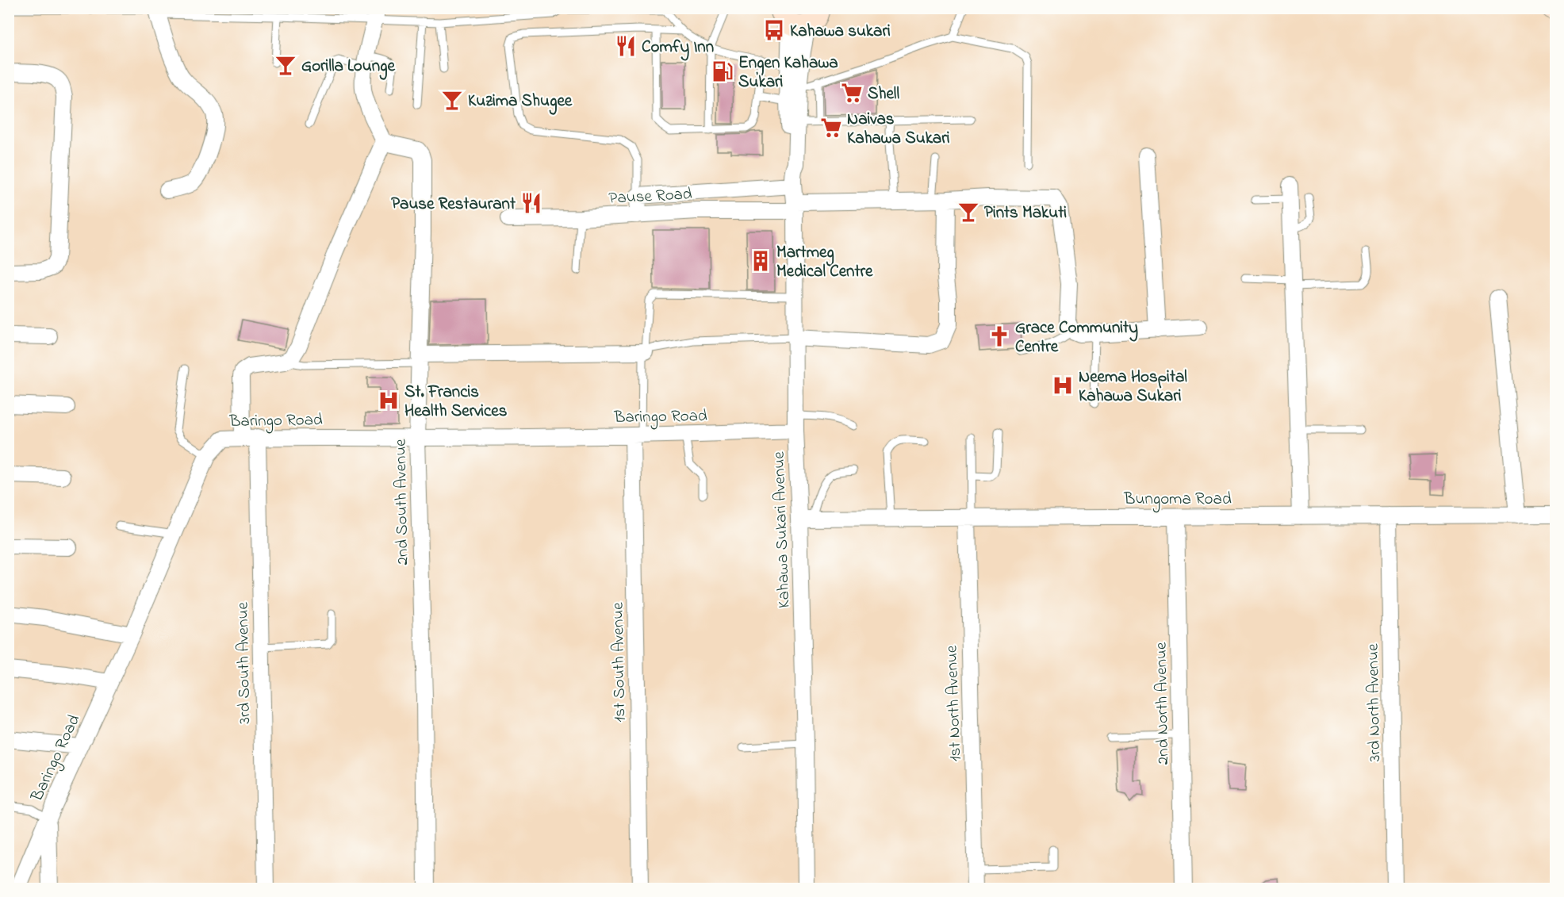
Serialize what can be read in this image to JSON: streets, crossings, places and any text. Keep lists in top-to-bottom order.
{
  "streets": {
    "street": [
      "Pause Road",
      "Baringo Road",
      "Bungoma Road",
      "2nd South Avenue",
      "Kahawa Sukari Avenue",
      "1st South Avenue",
      "3rd South Avenue",
      "3rd North Avenue",
      "1st North Avenue",
      "2nd North Avenue"
    ]
  },
  "crossings": [
    ["Pause Road", "Kahawa Sukari Avenue"],
    ["Baringo Road", "2nd South Avenue"],
    ["Baringo Road", "Kahawa Sukari Avenue"],
    ["Baringo Road", "1st South Avenue"],
    ["Baringo Road", "3rd South Avenue"],
    ["Bungoma Road", "Kahawa Sukari Avenue"],
    ["Bungoma Road", "3rd North Avenue"],
    ["Bungoma Road", "1st North Avenue"],
    ["Bungoma Road", "2nd North Avenue"]
  ],
  "places": {
    "bus stop": ["Kahawa sukari"],
    "restaurant": ["Comfy Inn", "Pause Restaurant"],
    "bar": ["Gorilla Lounge", "Kuzima Shugee", "Pints Makuti"],
    "fuel station": ["Engen Kahawa Sukari"],
    "supermarket": ["Shell", "Naivas Kahawa Sukari"],
    "building": ["Martmeg Medical Centre"],
    "church": ["Grace Community Centre"],
    "hospital": ["Neema Hospital Kahawa Sukari", "St. Francis Health Services"]
  }
}
